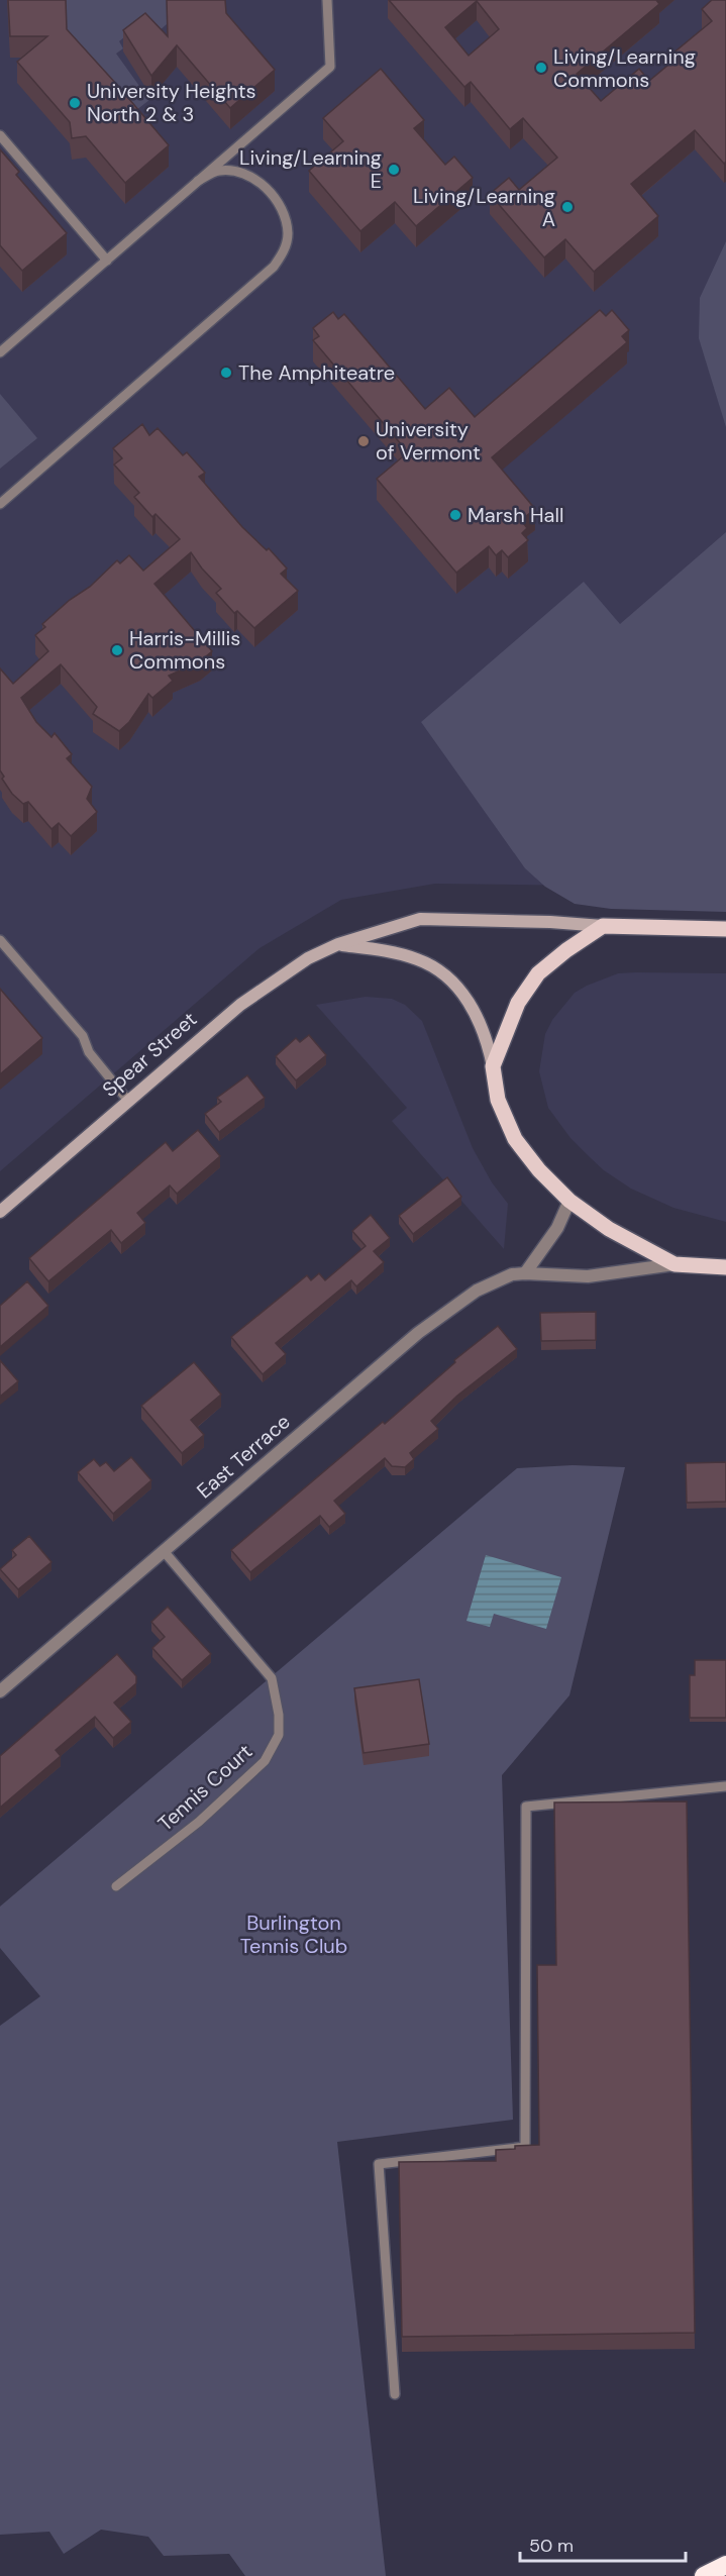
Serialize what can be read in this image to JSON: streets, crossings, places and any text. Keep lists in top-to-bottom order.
{
  "streets": {
    "main road": ["Spear Street"],
    "street": ["East Terrace"],
    "lane": ["Tennis Court"]
  },
  "crossings": [
    ["East Terrace", "Tennis Court"]
  ],
  "parks": ["Burlington Tennis Club"],
  "places": [
    "Living/Learning Commons",
    "University Heights North 2 & 3",
    "Living/Learning E",
    "Living/Learning A",
    "The Amphiteatre",
    "University of Vermont",
    "Marsh Hall",
    "Harris-Millis Commons"
  ],
  "scale_bar": "50 m"
}
